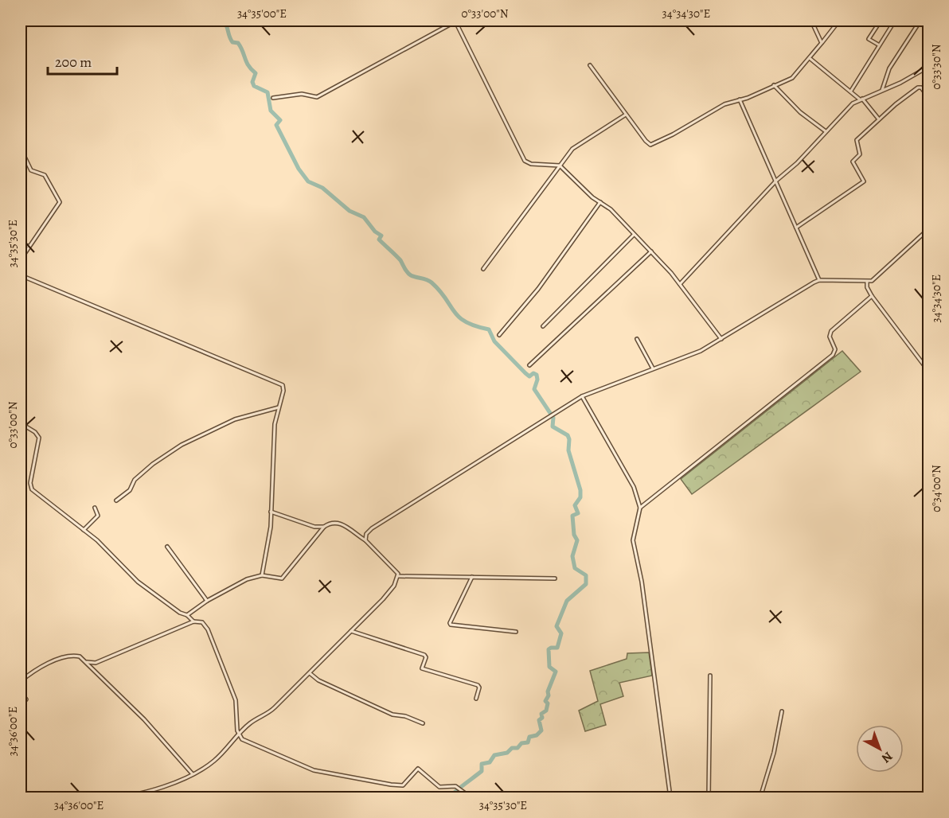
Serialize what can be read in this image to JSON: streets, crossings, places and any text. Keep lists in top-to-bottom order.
{
  "scale_bar": "200 m",
  "north": "bottom right",
  "coordinates": [
    "34°35'00\"E",
    "0°33'00\"N",
    "34°34'30\"E",
    "0°33'30\"N",
    "34°35'30\"E",
    "0°34'00\"N",
    "34°36'00\"E"
  ]
}
